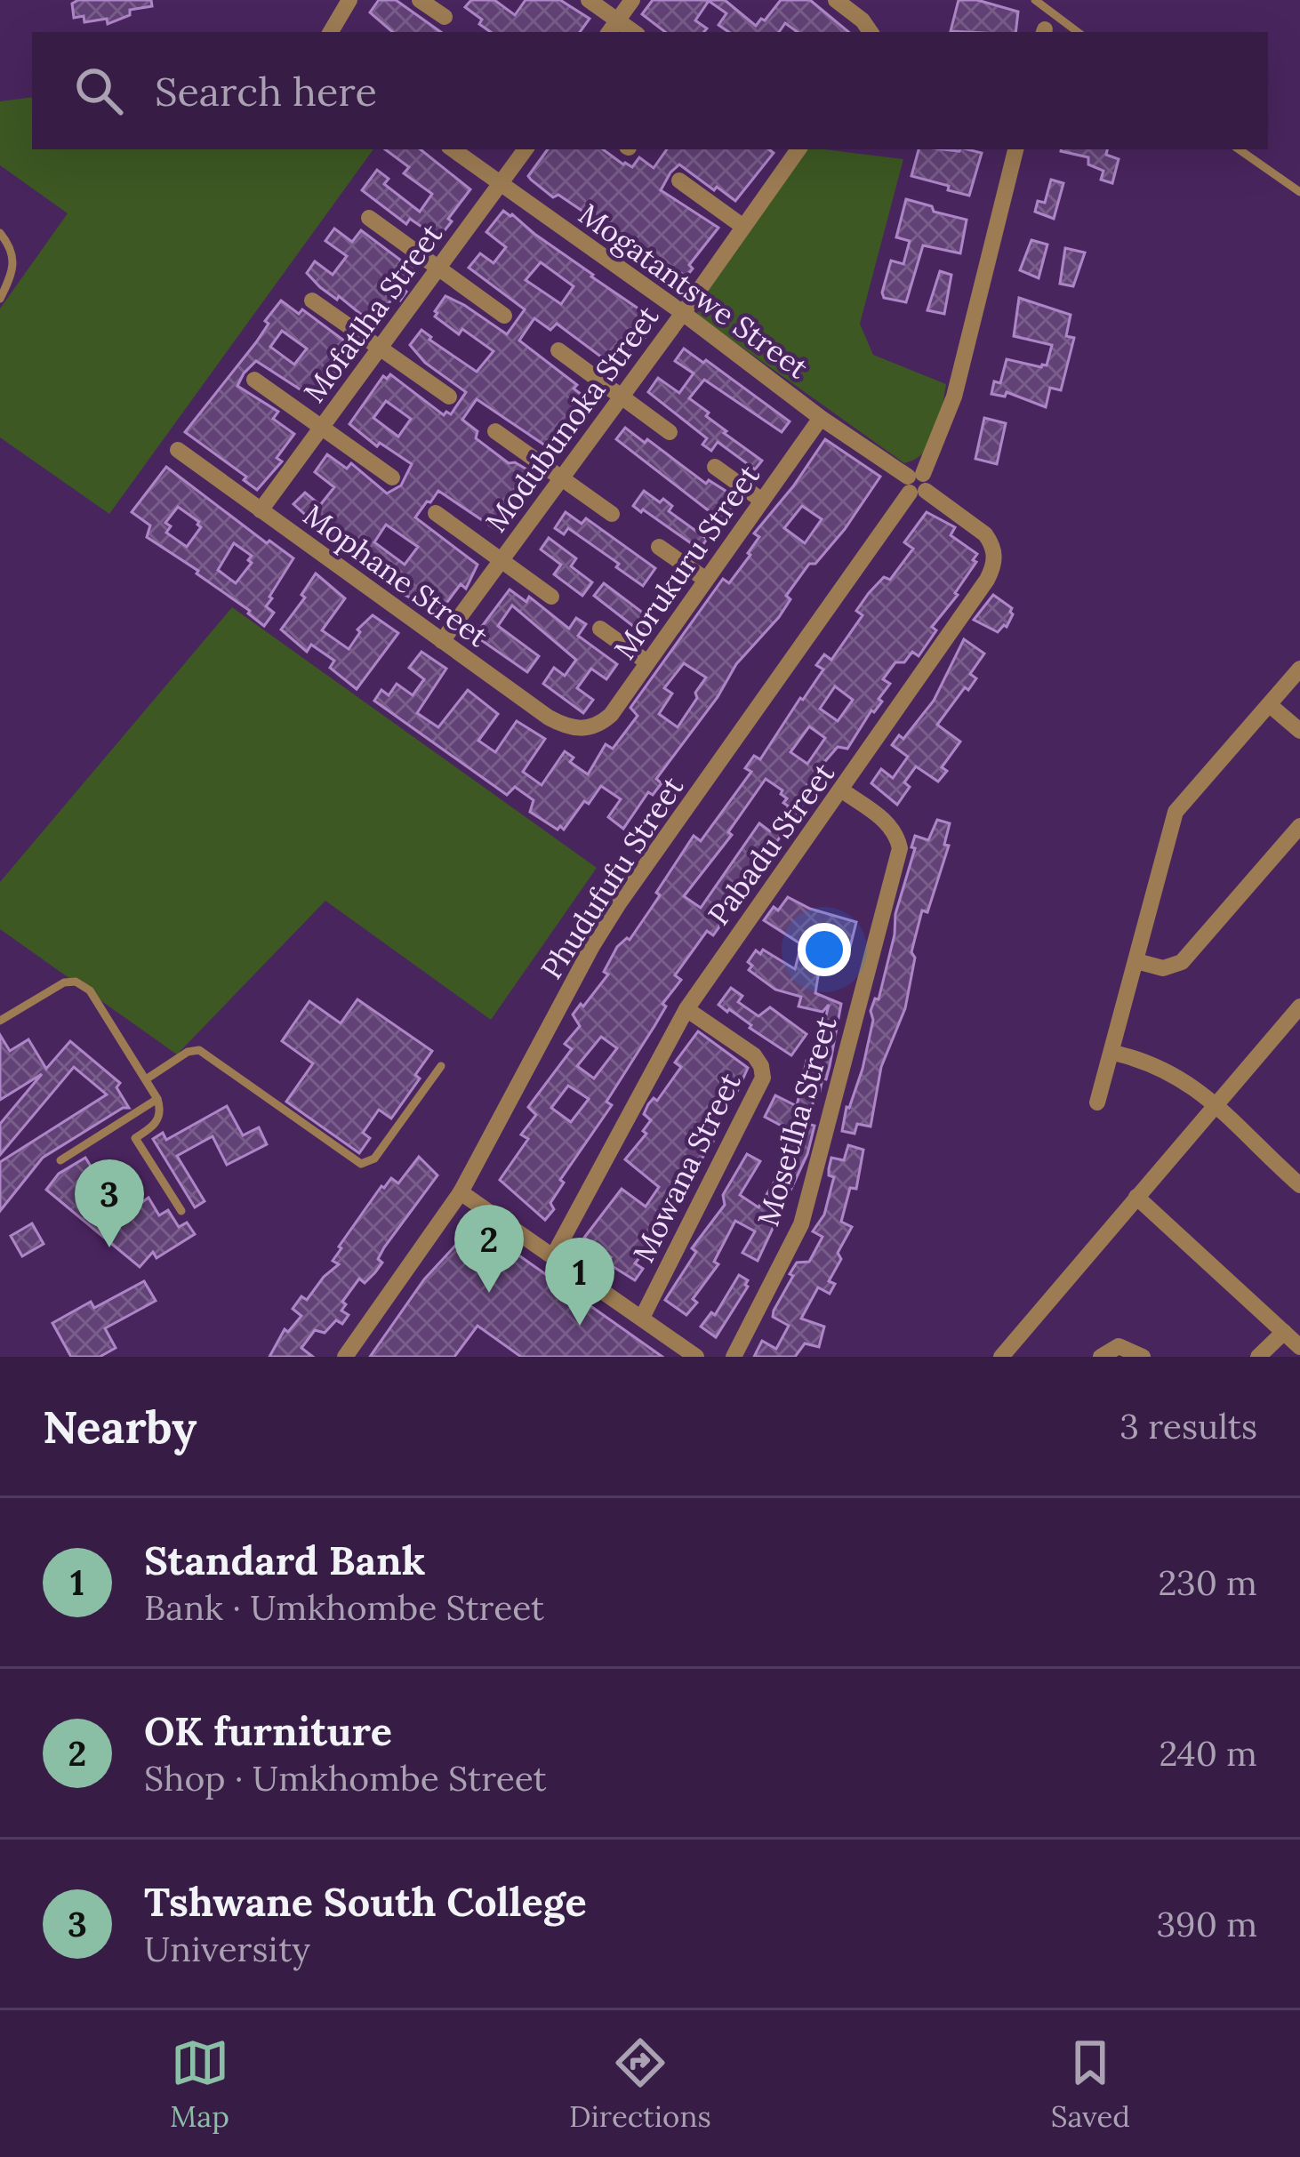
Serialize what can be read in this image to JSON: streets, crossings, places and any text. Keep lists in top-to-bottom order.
{
  "streets": {
    "street": [
      "Mogatantswe Street",
      "Mofatlha Street",
      "Modubunoka Street",
      "Morukuru Street",
      "Mophane Street",
      "Pabadu Street",
      "Phudufufu Street",
      "Mosetlha Street",
      "Mowana Street"
    ]
  },
  "crossings": [
    ["Mogatantswe Street", "Mofatlha Street"],
    ["Mogatantswe Street", "Modubunoka Street"],
    ["Mogatantswe Street", "Morukuru Street"],
    ["Mogatantswe Street", "Pabadu Street"],
    ["Mogatantswe Street", "Phudufufu Street"],
    ["Mofatlha Street", "Mophane Street"],
    ["Modubunoka Street", "Mophane Street"],
    ["Morukuru Street", "Mophane Street"],
    ["Pabadu Street", "Phudufufu Street"],
    ["Pabadu Street", "Mosetlha Street"],
    ["Pabadu Street", "Mowana Street"]
  ],
  "page": {
    "search": "Search here",
    "pins": ["3", "2", "1"],
    "heading": ["Nearby", "3 results"],
    "list": [
      {
        "mark": "1",
        "name": "Standard Bank",
        "note": "Bank · Umkhombe Street",
        "value": "230 m"
      },
      {
        "mark": "2",
        "name": "OK furniture",
        "note": "Shop · Umkhombe Street",
        "value": "240 m"
      },
      {
        "mark": "3",
        "name": "Tshwane South College",
        "note": "University",
        "value": "390 m"
      }
    ],
    "nav": ["Map", "Directions", "Saved"]
  }
}
